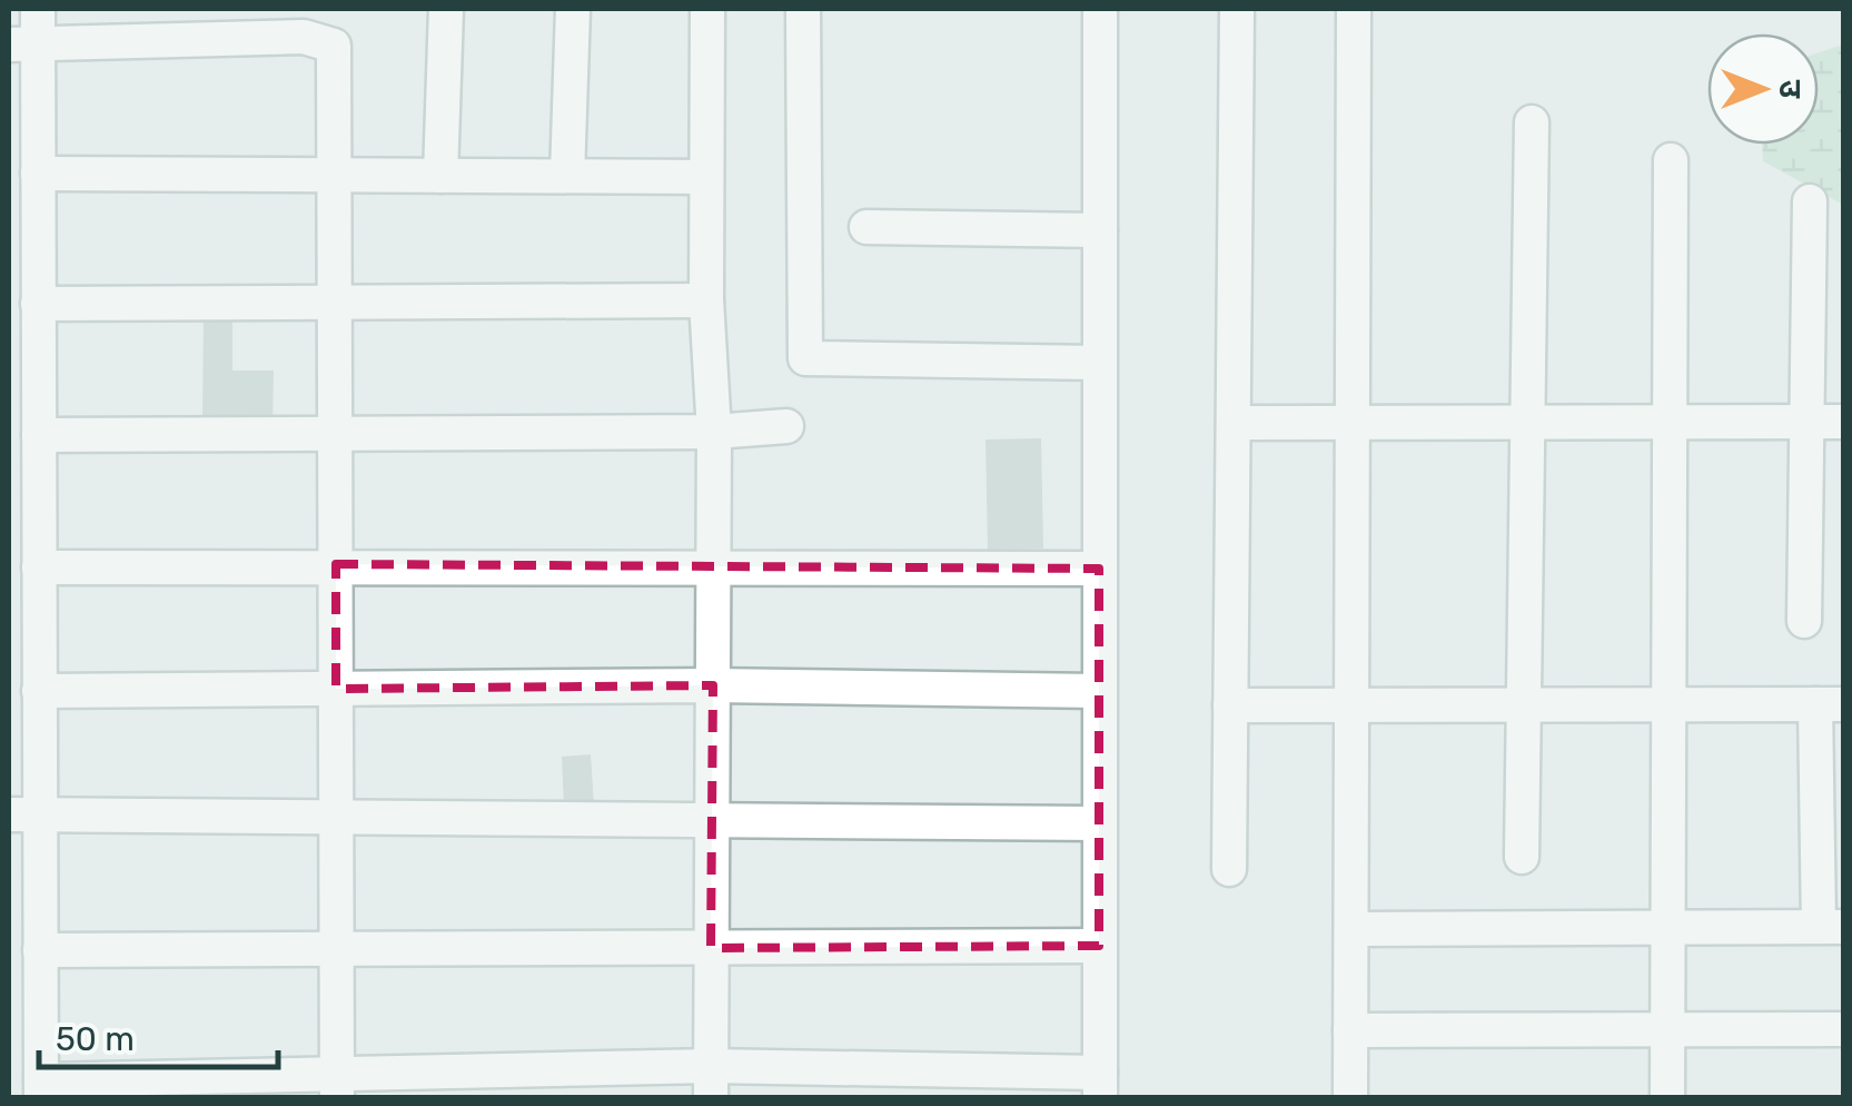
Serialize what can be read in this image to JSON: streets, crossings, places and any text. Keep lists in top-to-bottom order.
{
  "scale_bar": "50 m",
  "north": "right"
}
